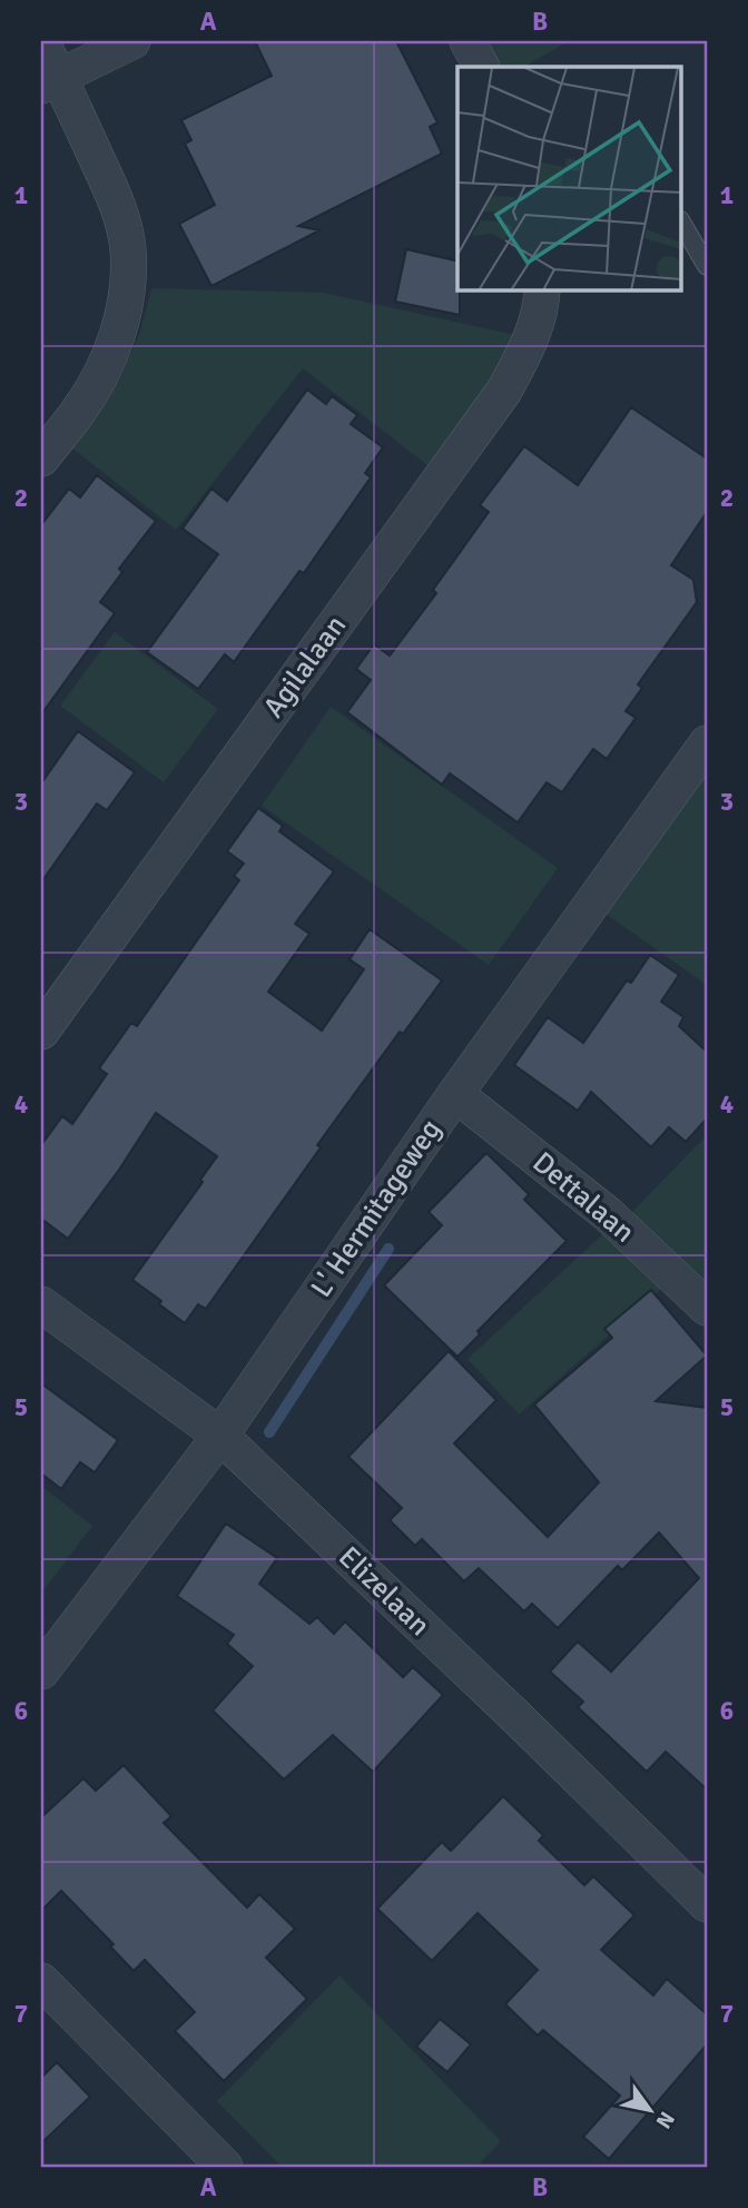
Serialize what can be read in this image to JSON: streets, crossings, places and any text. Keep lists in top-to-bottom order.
{
  "streets": {
    "street": [
      "Agilalaan",
      "Dettalaan",
      "L' Hermitageweg",
      "Elizelaan"
    ]
  },
  "crossings": [
    ["Dettalaan", "L' Hermitageweg"],
    ["L' Hermitageweg", "Elizelaan"]
  ],
  "north": "bottom right",
  "grid": {
    "columns": ["A", "B"],
    "rows": [
      "1",
      "2",
      "3",
      "4",
      "5",
      "6",
      "7"
    ]
  }
}
